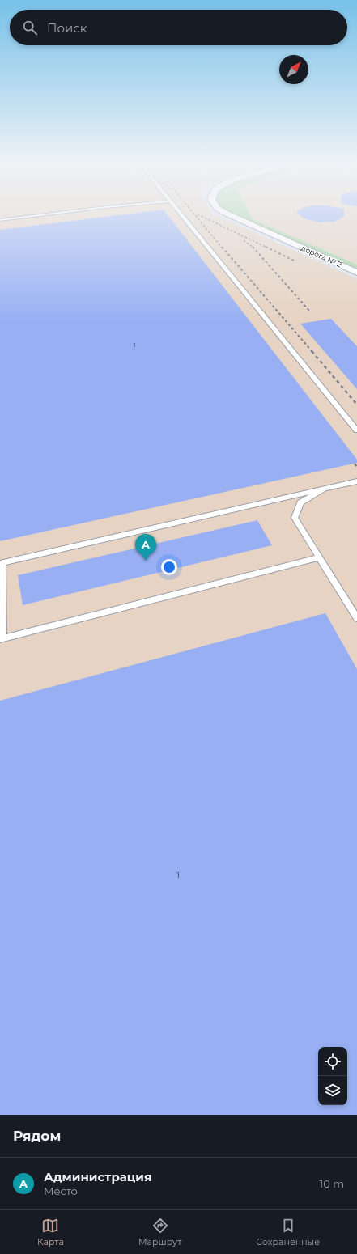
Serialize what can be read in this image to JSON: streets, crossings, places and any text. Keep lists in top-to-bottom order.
{
  "streets": {
    "street": ["дорога № 2"]
  },
  "house_numbers": ["1", "1"],
  "north": "top right",
  "page": {
    "search": "Поиск",
    "pins": "A",
    "heading": "Рядом",
    "list": [
      {
        "mark": "A",
        "name": "Администрация",
        "note": "Место",
        "value": "10 m"
      }
    ],
    "nav": ["Карта", "Маршрут", "Сохранённые"]
  }
}
